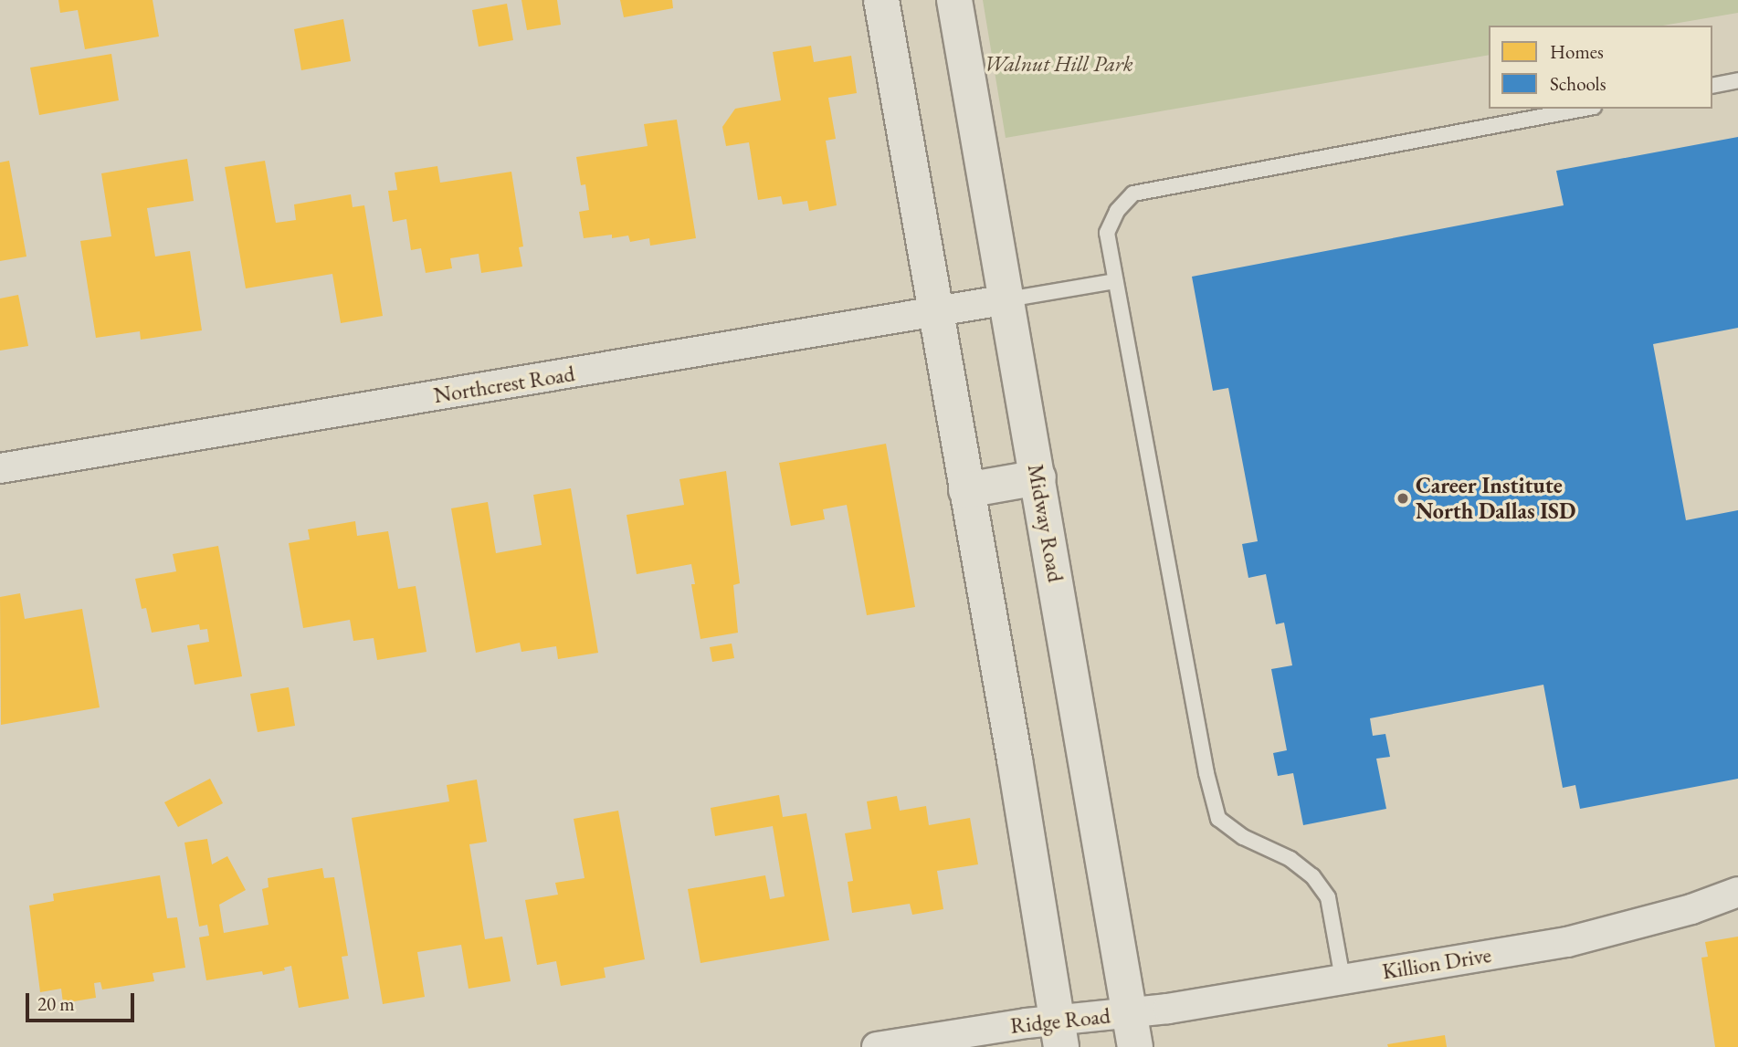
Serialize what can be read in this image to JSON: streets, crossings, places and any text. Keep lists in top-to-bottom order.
{
  "streets": {
    "main road": ["Midway Road"],
    "street": ["Northcrest Road", "Killion Drive", "Ridge Road"]
  },
  "crossings": [
    ["Northcrest Road", "Midway Road"],
    ["Midway Road", "Killion Drive"],
    ["Midway Road", "Ridge Road"],
    ["Killion Drive", "Ridge Road"]
  ],
  "parks": ["Walnut Hill Park"],
  "places": ["Career Institute North Dallas ISD"],
  "legend": ["Homes", "Schools"],
  "scale_bar": "20 m"
}
